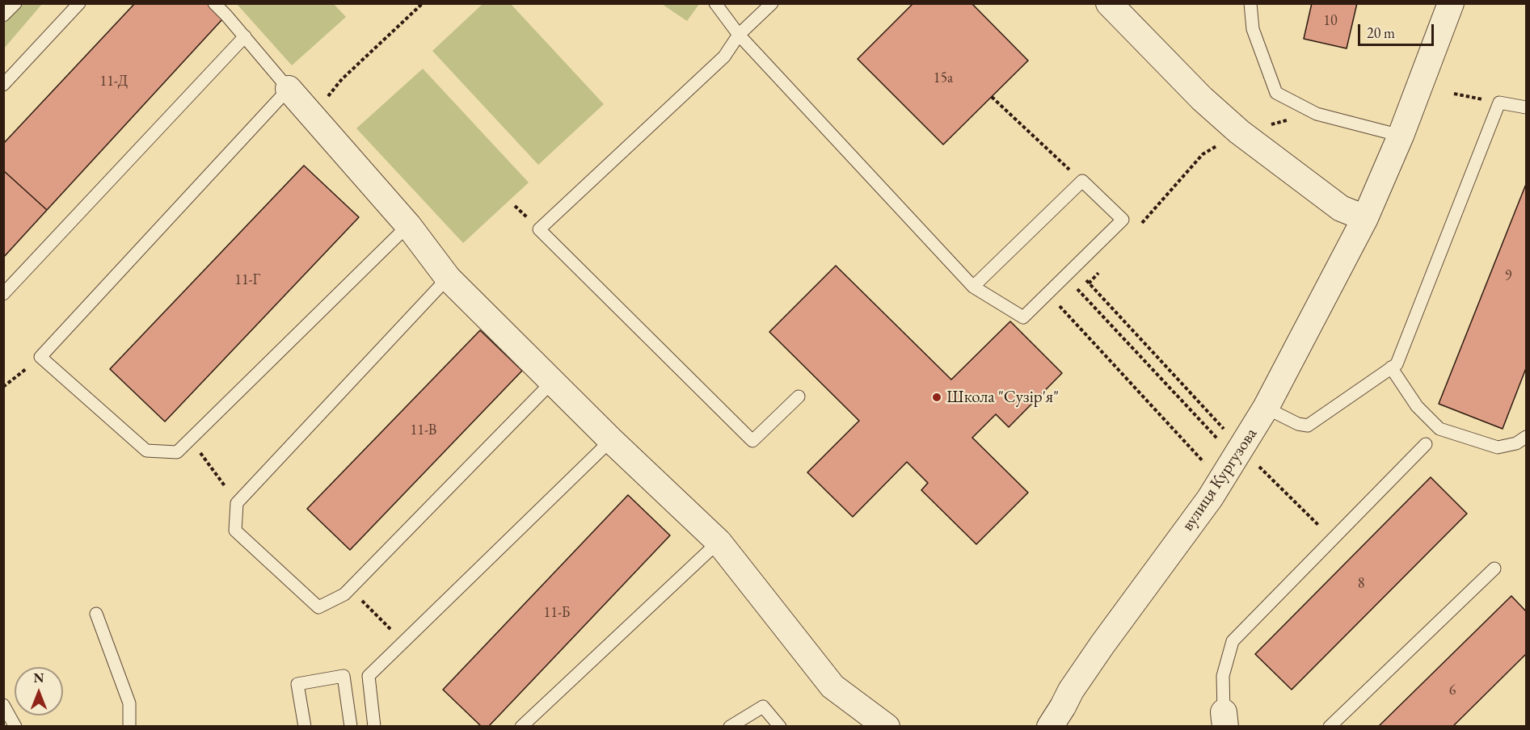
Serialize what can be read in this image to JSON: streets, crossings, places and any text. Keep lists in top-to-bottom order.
{
  "streets": {
    "street": ["вулиця Кургузова"]
  },
  "places": ["Школа \"Сузір'я\""],
  "house_numbers": [
    "10",
    "15а",
    "11-Д",
    "9",
    "11-Г",
    "11-В",
    "8",
    "11-Б",
    "6"
  ],
  "scale_bar": "20 m",
  "north": "top"
}
